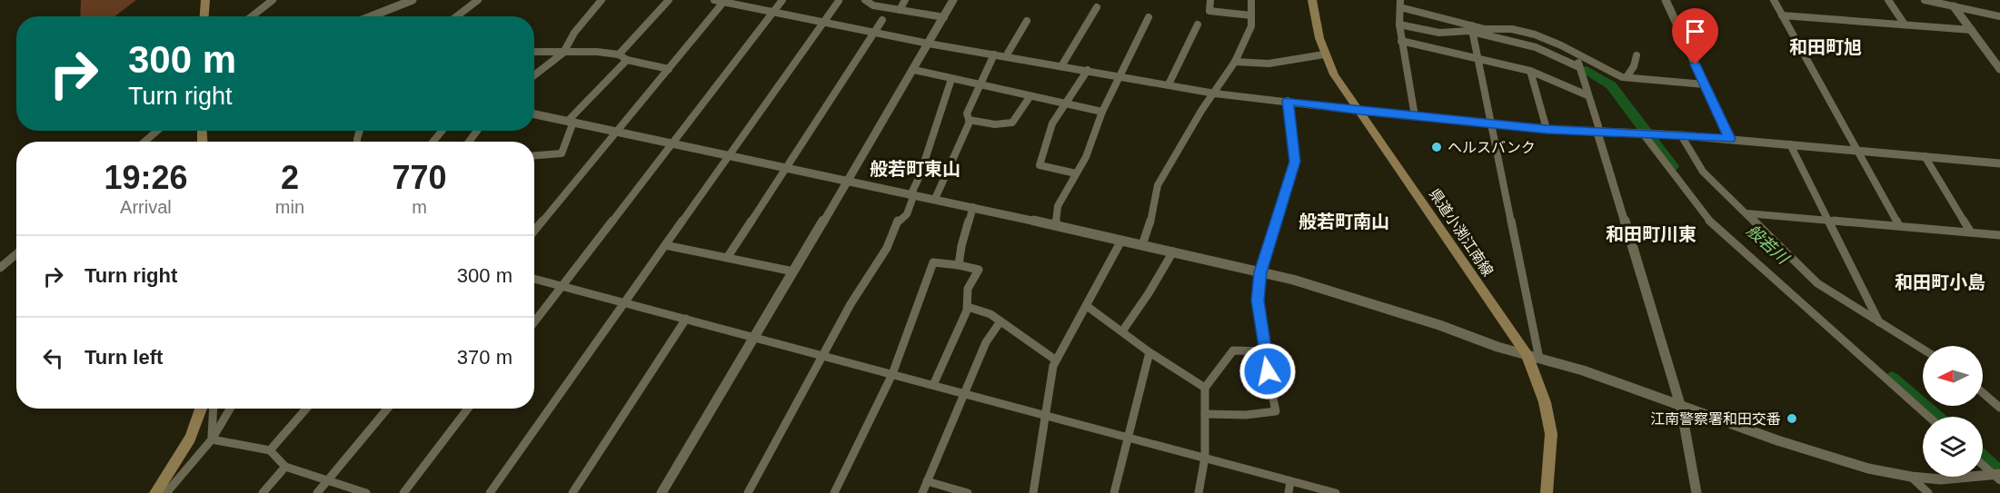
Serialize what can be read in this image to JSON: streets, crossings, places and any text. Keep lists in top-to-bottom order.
{
  "streets": {
    "main road": ["県道小渕江南線"]
  },
  "districts": [
    "和田町旭",
    "般若町東山",
    "般若町南山",
    "和田町川東",
    "和田町小島"
  ],
  "water": ["般若川"],
  "places": ["ヘルスバンク", "江南警察署和田交番"],
  "north": "left",
  "page": {
    "turn": ["300 m", "Turn right"],
    "eta": [
      "19:26",
      "Arrival",
      "2",
      "min",
      "770",
      "m"
    ],
    "list": [
      {
        "name": "Turn right",
        "value": "300 m"
      },
      {
        "name": "Turn left",
        "value": "370 m"
      }
    ]
  }
}
